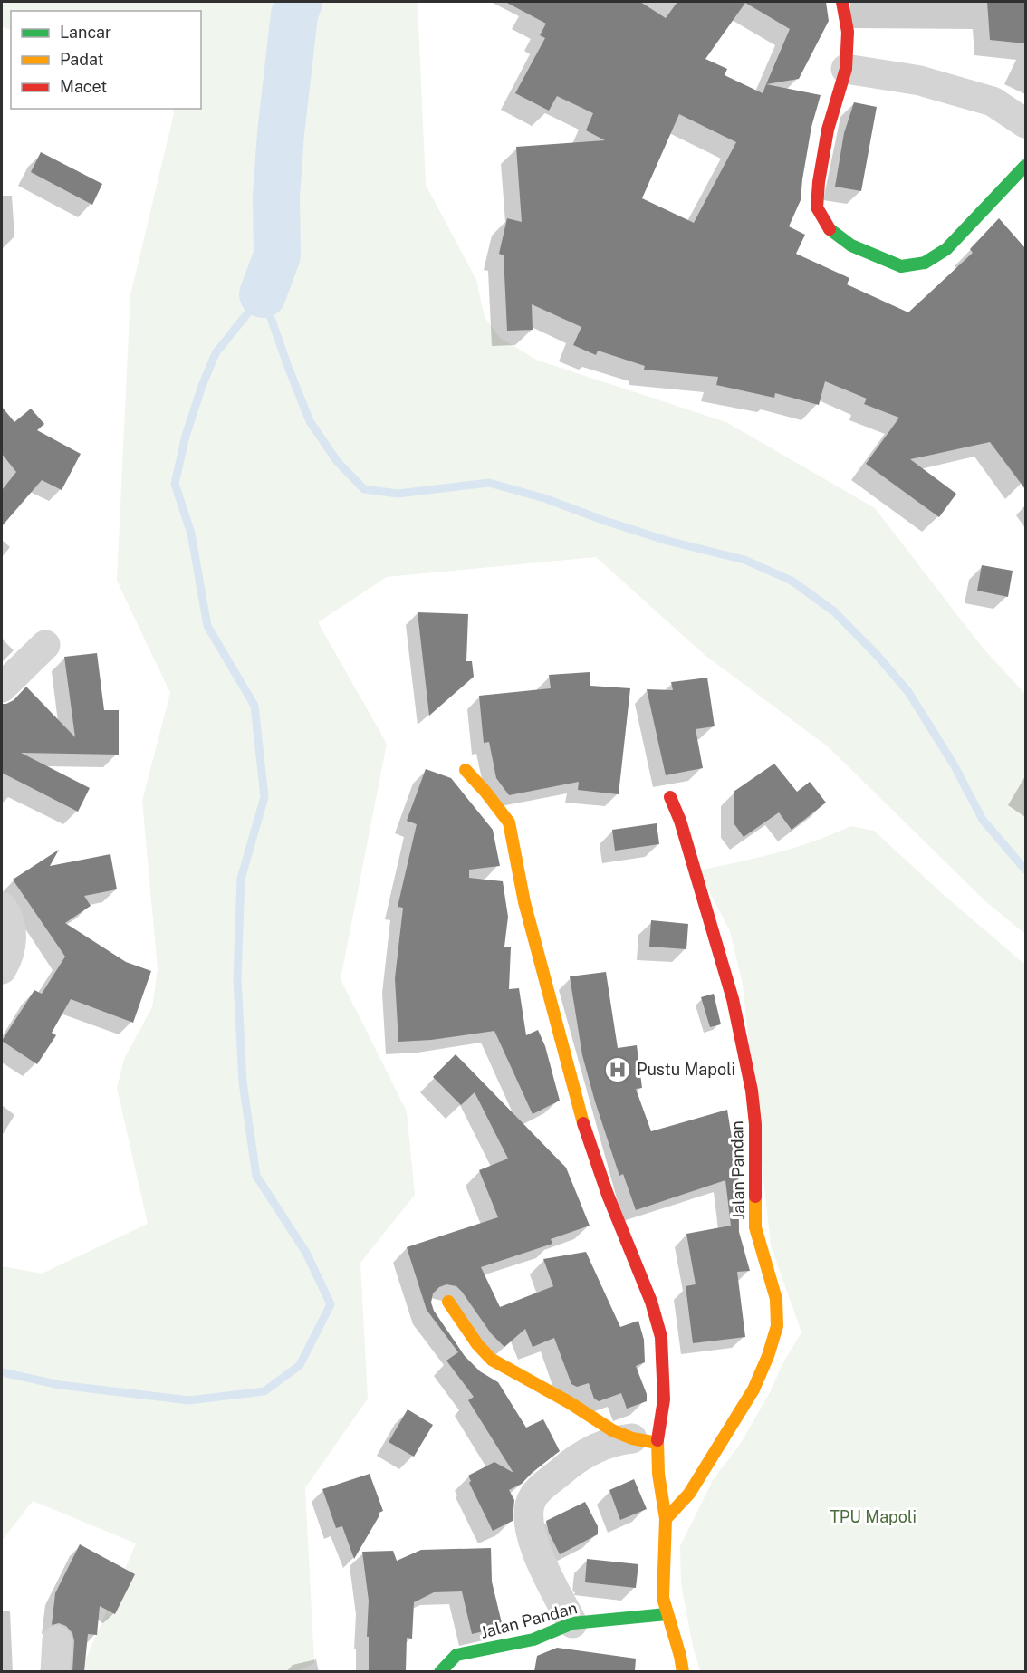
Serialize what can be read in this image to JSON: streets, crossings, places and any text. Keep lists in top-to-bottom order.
{
  "streets": {
    "street": ["Jalan Pandan"]
  },
  "parks": ["TPU Mapoli"],
  "places": {
    "hospital": ["Pustu Mapoli"]
  },
  "legend": ["Lancar", "Padat", "Macet"]
}
